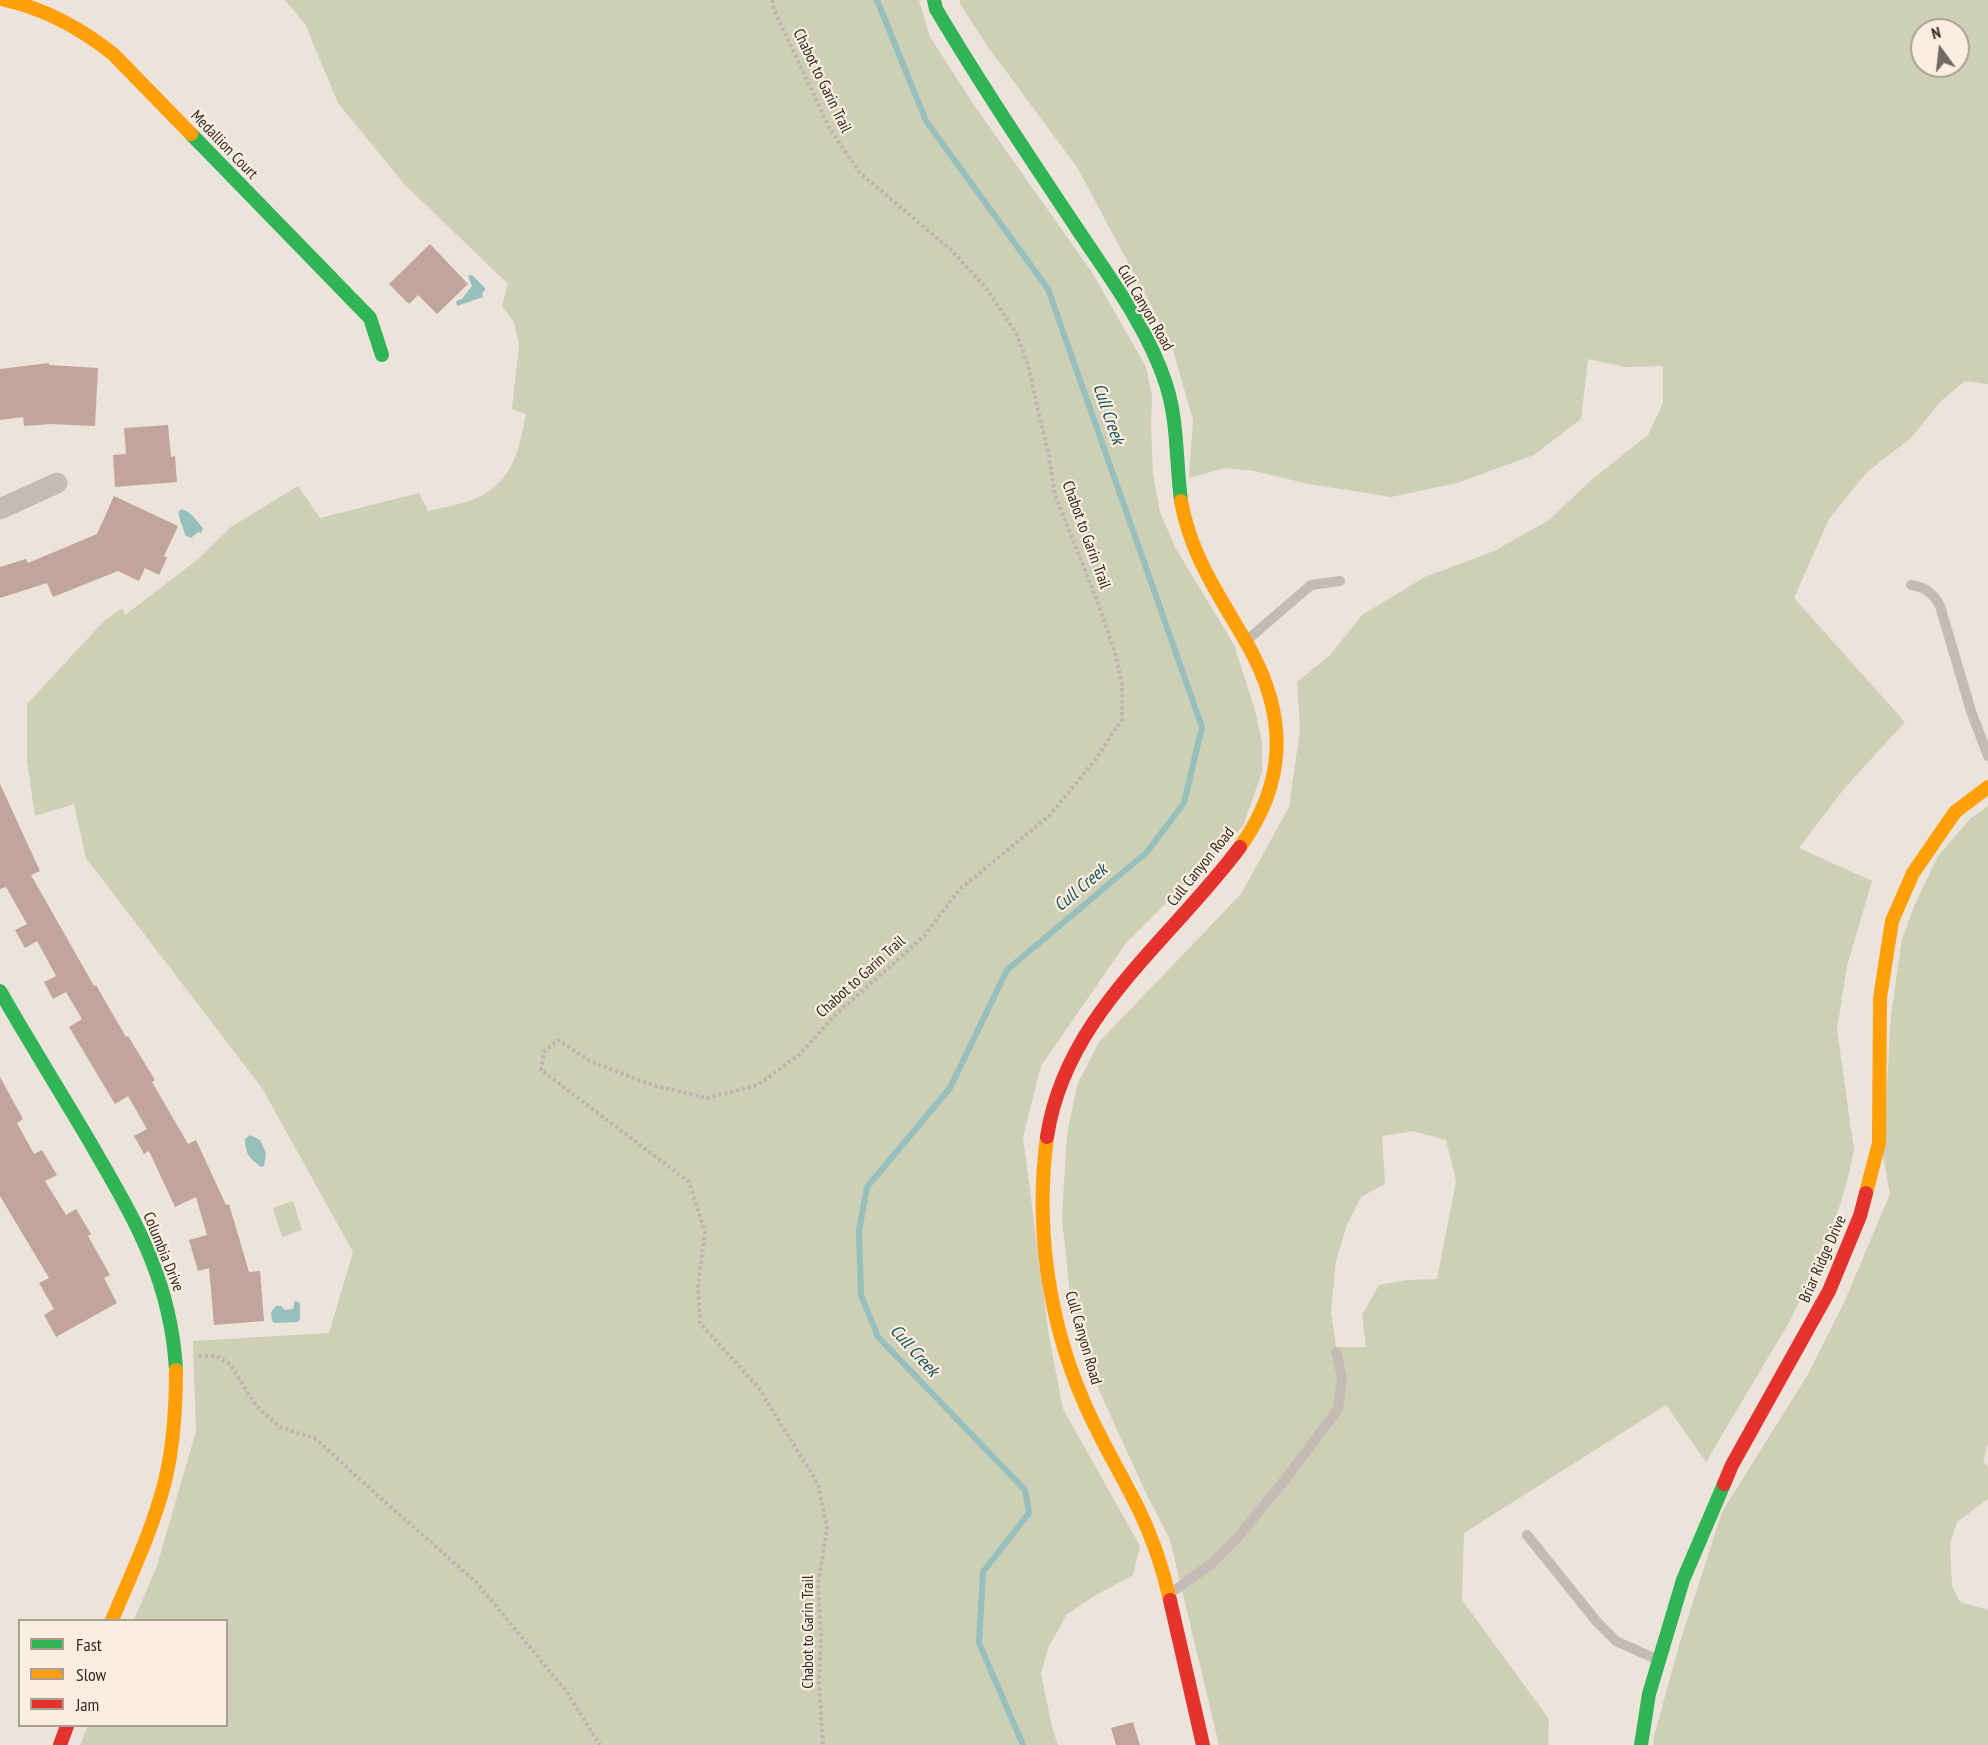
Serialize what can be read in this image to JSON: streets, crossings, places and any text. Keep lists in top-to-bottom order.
{
  "streets": {
    "street": [
      "Medallion Court",
      "Cull Canyon Road",
      "Columbia Drive",
      "Briar Ridge Drive"
    ],
    "path": ["Chabot to Garin Trail"]
  },
  "water": ["Cull Creek"],
  "legend": ["Fast", "Slow", "Jam"],
  "north": "top"
}
